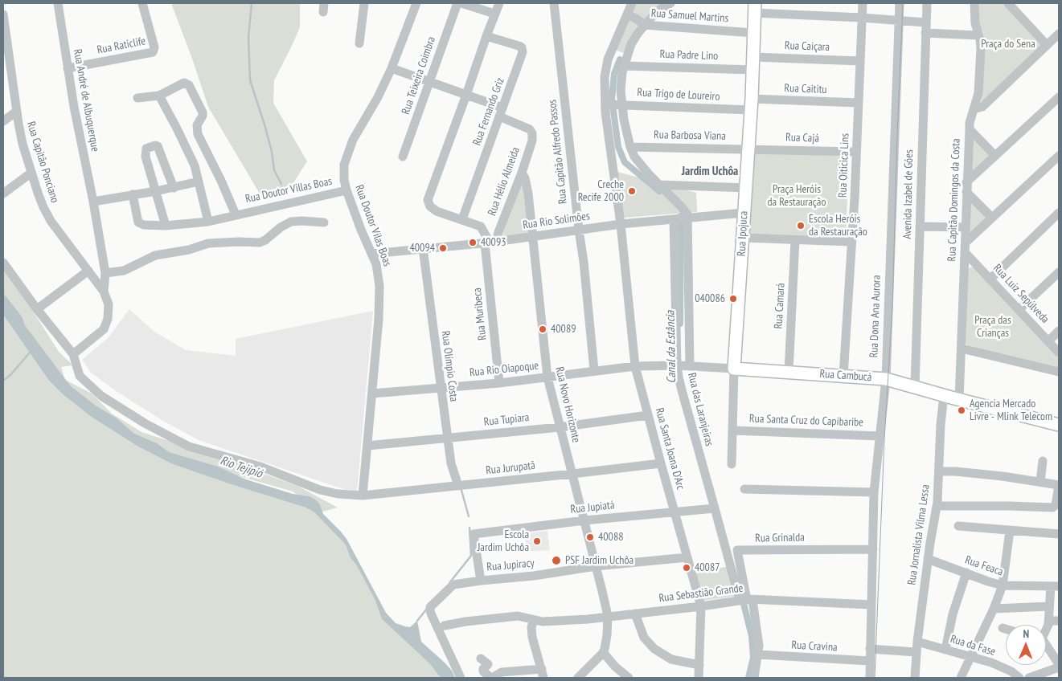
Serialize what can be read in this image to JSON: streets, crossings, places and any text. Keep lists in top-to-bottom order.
{
  "streets": {
    "main road": ["Rua Ipojuca", "Rua Cambucá"],
    "street": [
      "Rua Samuel Martins",
      "Rua Raticlife",
      "Rua Caiçara",
      "Rua Padre Lino",
      "Rua Teixeira Coimbra",
      "Rua Caititu",
      "Rua Trigo de Loureiro",
      "Rua André de Albuquerque",
      "Rua Fernando Griz",
      "Rua Barbosa Viana",
      "Rua Cajá",
      "Rua Capitão Alfredo Passos",
      "Rua Capitão Ponciano",
      "Rua Oiticica Lins",
      "Rua Hélio Almeida",
      "Rua Doutor Villas Boas",
      "Avenida Izabel de Góes",
      "Rua Capitão Domingos da Costa",
      "Rua Rio Solimões",
      "Rua Doutor Vilas Boas",
      "Rua Luiz Sepúlveda",
      "Rua Camará",
      "Rua Muribeca",
      "Rua Dona Ana Aurora",
      "Rua Olímpio Costa",
      "Rua Rio Oiapoque",
      "Rua Novo Horizonte",
      "Rua das Laranjeiras",
      "Rua Tupiara",
      "Rua Santa Cruz do Capibaribe",
      "Rua Santa Joana D'Arc",
      "Rua Jurupatã",
      "Rua Jupiatá",
      "Rua Jornalista Vilma Lessa",
      "Rua Grinalda",
      "Rua Jupiracy",
      "Rua Feaca",
      "Rua Sebastião Grande",
      "Rua da Fase",
      "Rua Cravina"
    ]
  },
  "crossings": [
    ["Rua Samuel Martins", "Rua Ipojuca"],
    ["Rua Samuel Martins", "Rua Santa Joana D'Arc"],
    ["Rua Raticlife", "Rua André de Albuquerque"],
    ["Rua Caiçara", "Rua Oiticica Lins"],
    ["Rua Caiçara", "Rua Ipojuca"],
    ["Rua Padre Lino", "Rua Ipojuca"],
    ["Rua Padre Lino", "Rua Santa Joana D'Arc"],
    ["Rua Caititu", "Rua Trigo de Loureiro"],
    ["Rua Caititu", "Rua Oiticica Lins"],
    ["Rua Caititu", "Rua Ipojuca"],
    ["Rua Trigo de Loureiro", "Rua Ipojuca"],
    ["Rua Trigo de Loureiro", "Rua Santa Joana D'Arc"],
    ["Rua André de Albuquerque", "Rua Capitão Ponciano"],
    ["Rua Fernando Griz", "Rua Hélio Almeida"],
    ["Rua Barbosa Viana", "Rua Cajá"],
    ["Rua Barbosa Viana", "Rua Ipojuca"],
    ["Rua Cajá", "Rua Oiticica Lins"],
    ["Rua Cajá", "Rua Ipojuca"],
    ["Rua Capitão Alfredo Passos", "Rua Rio Solimões"],
    ["Rua Capitão Alfredo Passos", "Rua Rio Oiapoque"],
    ["Rua Capitão Ponciano", "Rua Jurupatã"],
    ["Rua Oiticica Lins", "Rua Cambucá"],
    ["Rua Hélio Almeida", "Rua Rio Solimões"],
    ["Rua Hélio Almeida", "Rua Muribeca"],
    ["Rua Hélio Almeida", "Rua Novo Horizonte"],
    ["Rua Doutor Villas Boas", "Rua Doutor Vilas Boas"],
    ["Avenida Izabel de Góes", "Rua Cambucá"],
    ["Rua Capitão Domingos da Costa", "Rua Luiz Sepúlveda"],
    ["Rua Capitão Domingos da Costa", "Rua Cambucá"],
    ["Rua Capitão Domingos da Costa", "Rua Jornalista Vilma Lessa"],
    ["Rua Rio Solimões", "Rua Doutor Vilas Boas"],
    ["Rua Rio Solimões", "Rua Ipojuca"],
    ["Rua Rio Solimões", "Rua Muribeca"],
    ["Rua Rio Solimões", "Rua Olímpio Costa"],
    ["Rua Rio Solimões", "Rua Novo Horizonte"],
    ["Rua Rio Solimões", "Rua das Laranjeiras"],
    ["Rua Rio Solimões", "Rua Santa Joana D'Arc"],
    ["Rua Doutor Vilas Boas", "Rua Rio Oiapoque"],
    ["Rua Doutor Vilas Boas", "Rua Tupiara"],
    ["Rua Doutor Vilas Boas", "Rua Jurupatã"],
    ["Rua Ipojuca", "Rua Rio Oiapoque"],
    ["Rua Ipojuca", "Rua Cambucá"],
    ["Rua Ipojuca", "Rua Santa Cruz do Capibaribe"],
    ["Rua Camará", "Rua Cambucá"],
    ["Rua Muribeca", "Rua Rio Oiapoque"],
    ["Rua Dona Ana Aurora", "Rua Cambucá"],
    ["Rua Dona Ana Aurora", "Rua Santa Cruz do Capibaribe"],
    ["Rua Dona Ana Aurora", "Rua Grinalda"],
    ["Rua Dona Ana Aurora", "Rua Sebastião Grande"],
    ["Rua Dona Ana Aurora", "Rua Cravina"],
    ["Rua Olímpio Costa", "Rua Rio Oiapoque"],
    ["Rua Olímpio Costa", "Rua Tupiara"],
    ["Rua Olímpio Costa", "Rua Jurupatã"],
    ["Rua Rio Oiapoque", "Rua Cambucá"],
    ["Rua Rio Oiapoque", "Rua Novo Horizonte"],
    ["Rua Rio Oiapoque", "Rua das Laranjeiras"],
    ["Rua Rio Oiapoque", "Rua Santa Joana D'Arc"],
    ["Rua Cambucá", "Rua Jornalista Vilma Lessa"],
    ["Rua Novo Horizonte", "Rua Tupiara"],
    ["Rua Novo Horizonte", "Rua Jurupatã"],
    ["Rua Novo Horizonte", "Rua Jupiatá"],
    ["Rua Novo Horizonte", "Rua Jupiracy"],
    ["Rua Novo Horizonte", "Rua Sebastião Grande"],
    ["Rua das Laranjeiras", "Rua Jupiatá"],
    ["Rua das Laranjeiras", "Rua Grinalda"],
    ["Rua das Laranjeiras", "Rua Sebastião Grande"],
    ["Rua das Laranjeiras", "Rua Cravina"],
    ["Rua Tupiara", "Rua Santa Joana D'Arc"],
    ["Rua Santa Joana D'Arc", "Rua Jurupatã"],
    ["Rua Santa Joana D'Arc", "Rua Jupiatá"],
    ["Rua Santa Joana D'Arc", "Rua Jupiracy"],
    ["Rua Santa Joana D'Arc", "Rua Sebastião Grande"],
    ["Rua Jupiatá", "Rua Jupiracy"],
    ["Rua Jornalista Vilma Lessa", "Rua Feaca"],
    ["Rua Jornalista Vilma Lessa", "Rua da Fase"],
    ["Rua Grinalda", "Rua Sebastião Grande"]
  ],
  "districts": ["Jardim Uchôa"],
  "water": ["Canal da Estância", "Rio Tejipió"],
  "parks": ["Praça do Sena", "Praça Heróis da Restauração", "Praça das Crianças"],
  "places": [
    "Creche Recife 2000",
    "Escola Heróis da Restauração",
    "40093",
    "40094",
    "040086",
    "40089",
    "Agencia Mercado Livre - Mlink Telecom",
    "40088",
    "Escola Jardim Uchôa",
    "PSF Jardim Uchôa",
    "40087"
  ],
  "north": "top"
}
